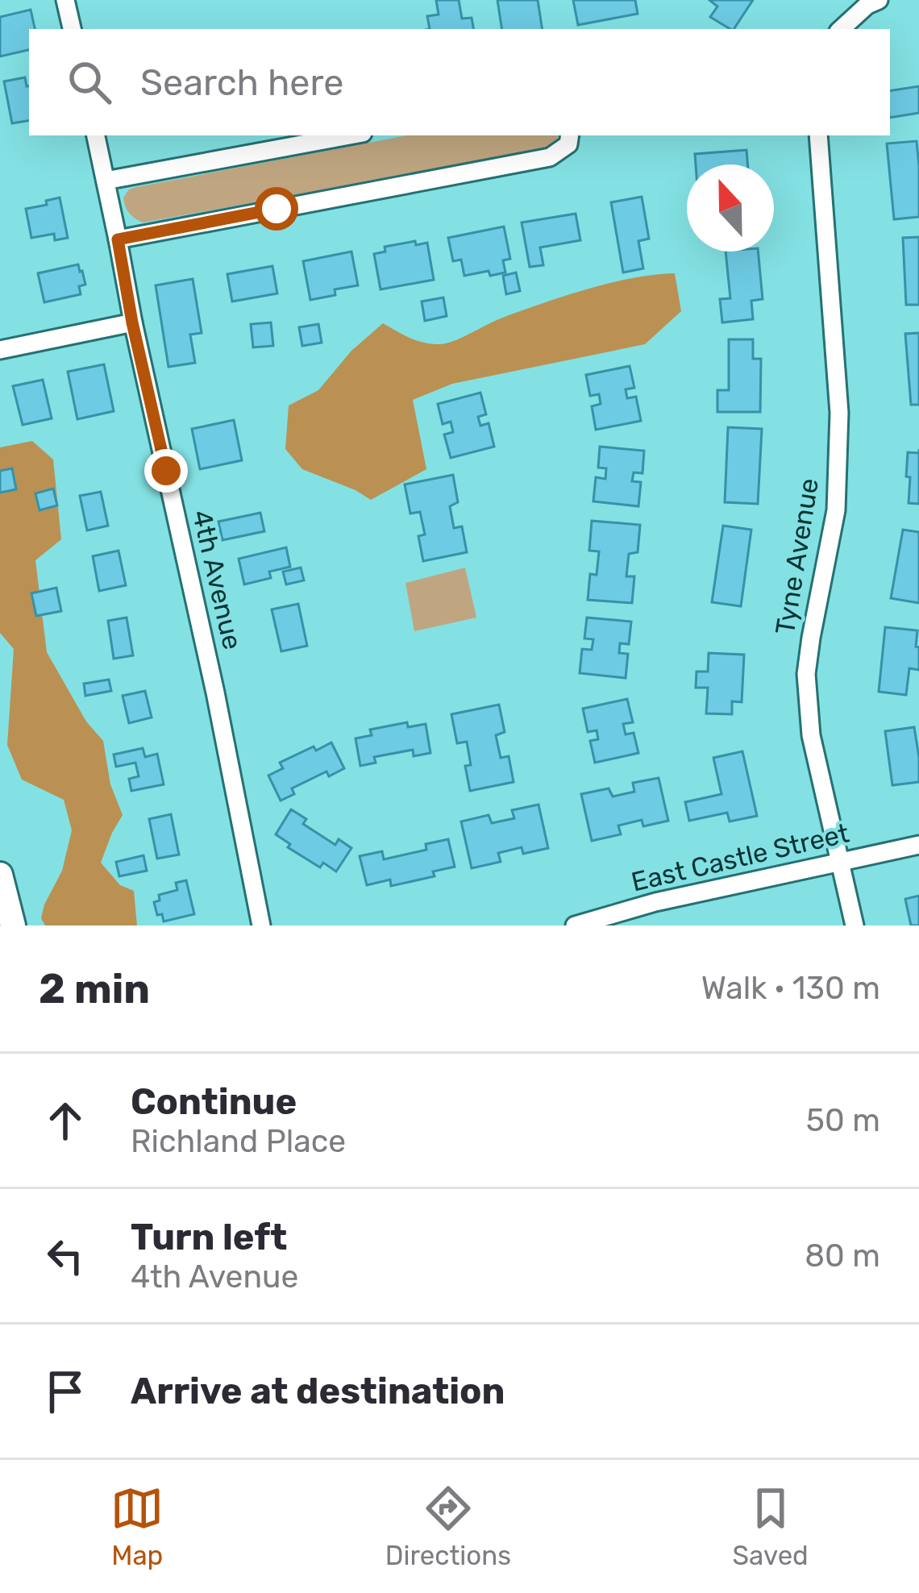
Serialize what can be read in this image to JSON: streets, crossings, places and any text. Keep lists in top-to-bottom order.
{
  "streets": {
    "street": ["Tyne Avenue", "4th Avenue", "East Castle Street"]
  },
  "crossings": [
    ["Tyne Avenue", "East Castle Street"]
  ],
  "north": "top",
  "page": {
    "search": "Search here",
    "heading": ["2 min", "Walk · 130 m"],
    "list": [
      ["Continue", "Richland Place", "50 m"],
      ["Turn left", "4th Avenue", "80 m"],
      "Arrive at destination"
    ],
    "nav": ["Map", "Directions", "Saved"]
  }
}
